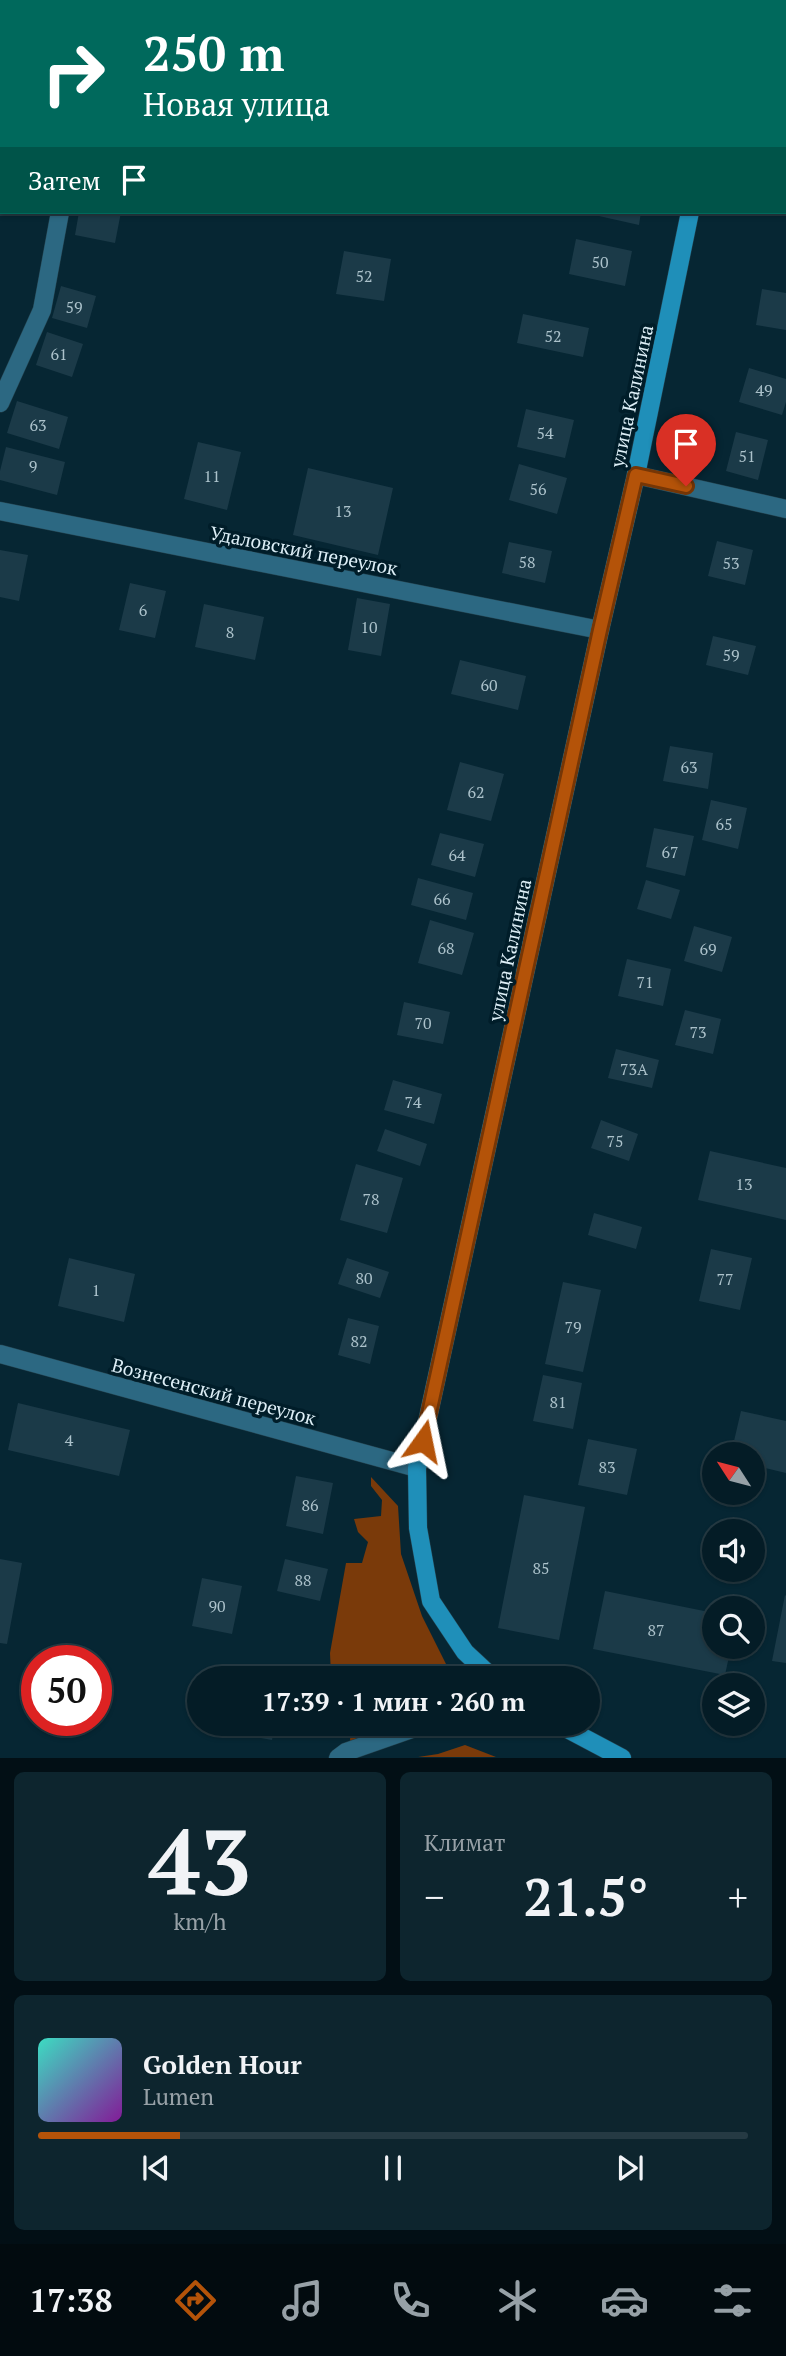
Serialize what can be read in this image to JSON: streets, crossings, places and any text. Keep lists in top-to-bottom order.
{
  "streets": {
    "main road": ["улица Калинина"],
    "street": ["Удаловский переулок", "Вознесенский переулок"]
  },
  "crossings": [
    ["улица Калинина", "Удаловский переулок"],
    ["улица Калинина", "Вознесенский переулок"]
  ],
  "house_numbers": [
    "50",
    "52",
    "59",
    "52",
    "61",
    "49",
    "63",
    "54",
    "51",
    "9",
    "11",
    "56",
    "13",
    "58",
    "53",
    "6",
    "10",
    "8",
    "59",
    "60",
    "63",
    "62",
    "65",
    "67",
    "64",
    "66",
    "68",
    "69",
    "71",
    "70",
    "73",
    "73А",
    "74",
    "75",
    "13",
    "78",
    "80",
    "77",
    "1",
    "79",
    "82",
    "81",
    "4",
    "83",
    "86",
    "85",
    "88",
    "90",
    "87"
  ],
  "north": "top left",
  "page": {
    "turn": ["250 m", "Новая улица"],
    "then": "Затем",
    "limit": "50",
    "trip": "17:39 · 1 мин · 260 m",
    "tile": [
      ["43", "km/h"],
      "Климат"
    ],
    "heat": ["−", "21.5°", "+"],
    "song": ["Golden Hour", "Lumen"],
    "tabs": "17:38"
  }
}
